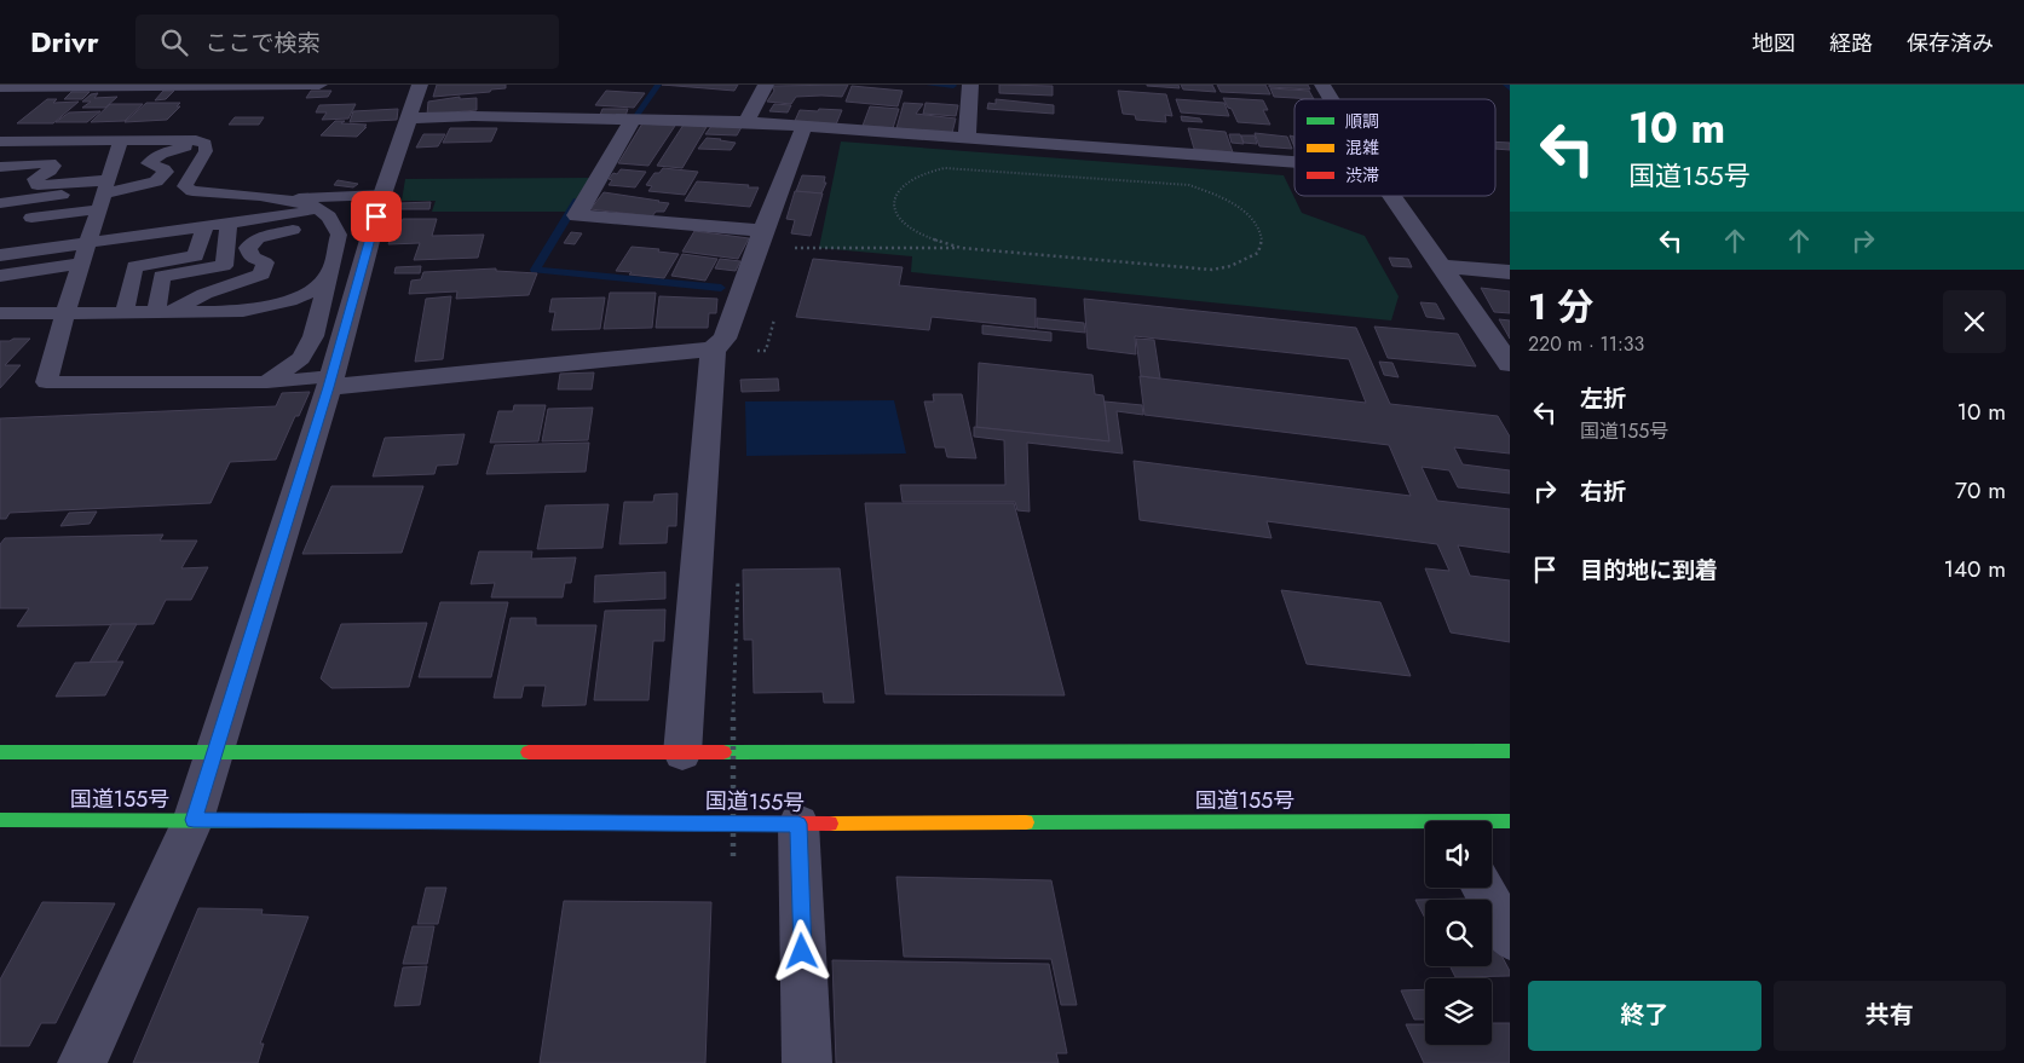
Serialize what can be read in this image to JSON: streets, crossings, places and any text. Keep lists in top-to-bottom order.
{
  "streets": {
    "highway": ["国道155号"]
  },
  "legend": ["順調", "混雑", "渋滞"],
  "page": {
    "header": "Drivr",
    "search": "ここで検索",
    "nav": ["地図", "経路", "保存済み"],
    "turn": ["10 m", "国道155号"],
    "heading": ["1 分", "220 m · 11:33"],
    "list": [
      {
        "name": "左折",
        "note": "国道155号",
        "value": "10 m"
      },
      {
        "name": "右折",
        "value": "70 m"
      },
      {
        "name": "目的地に到着",
        "value": "140 m"
      }
    ],
    "buttons": ["終了", "共有"]
  }
}
